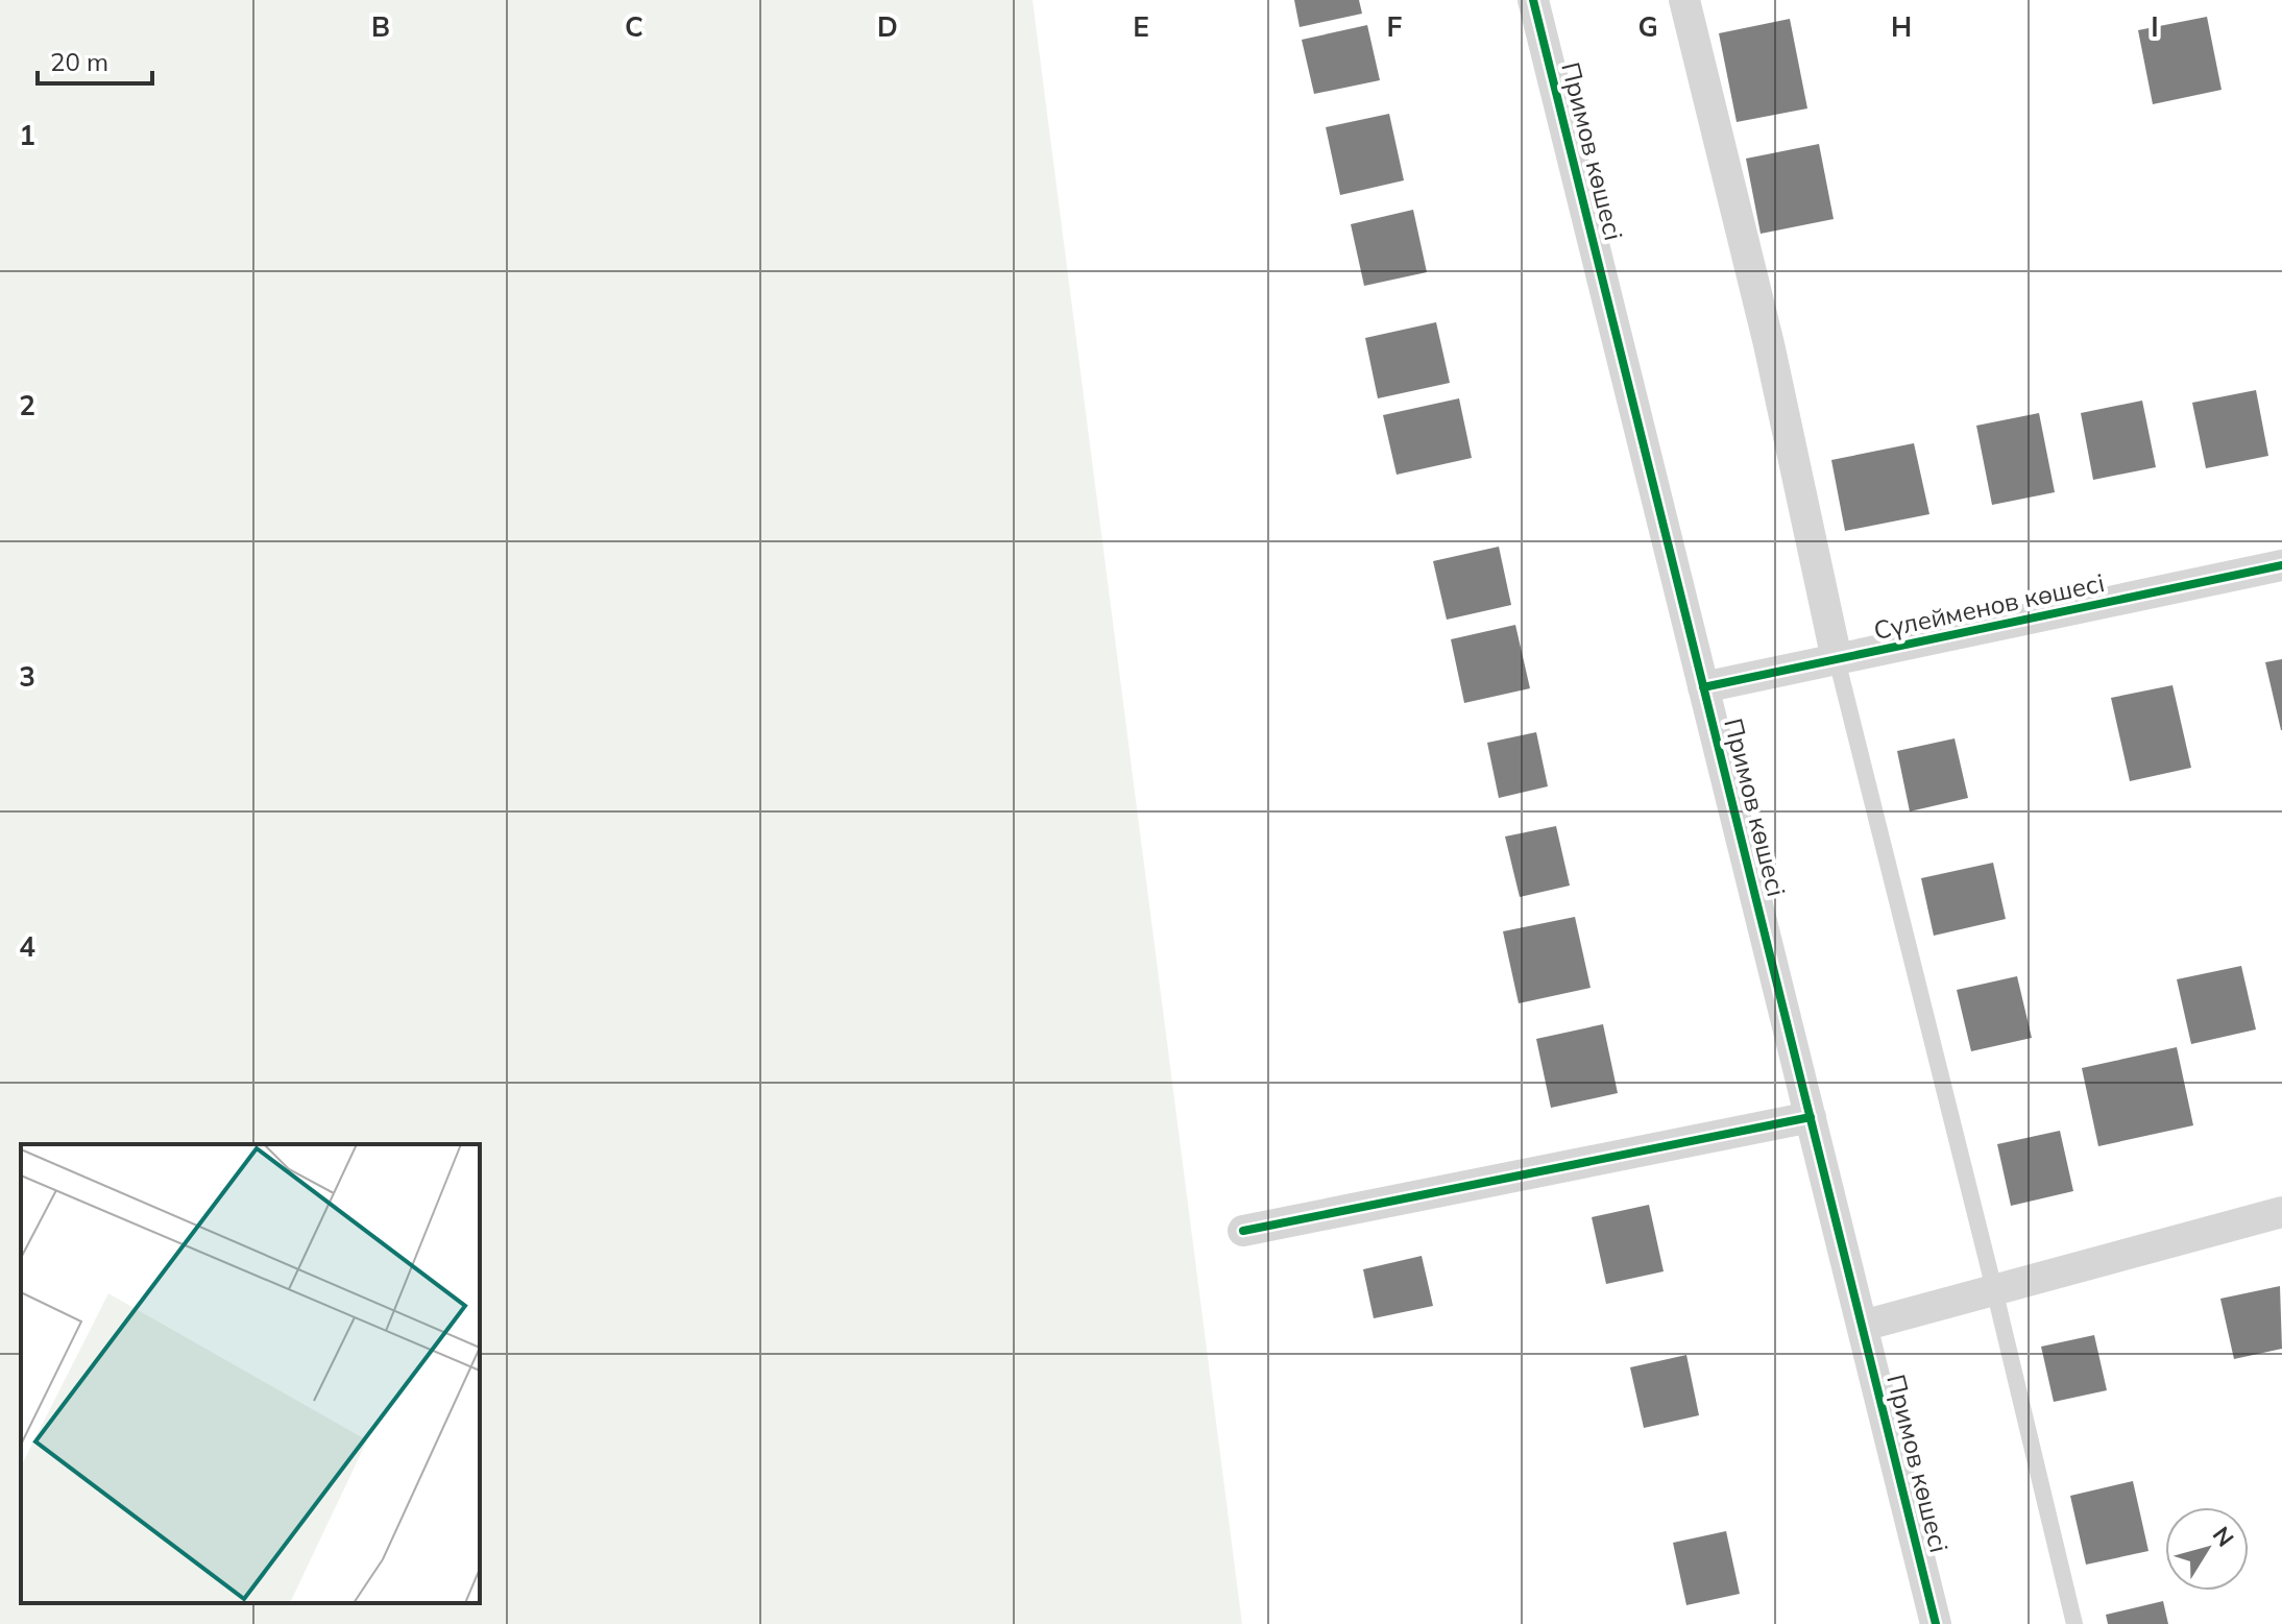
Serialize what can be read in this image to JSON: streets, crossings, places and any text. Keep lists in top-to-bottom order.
{
  "streets": {
    "street": ["Примов көшесі", "Сүлейменов көшесі"]
  },
  "crossings": [
    ["Примов көшесі", "Сүлейменов көшесі"]
  ],
  "scale_bar": "20 m",
  "north": "top right",
  "grid": {
    "columns": [
      "B",
      "C",
      "D",
      "E",
      "F",
      "G",
      "H",
      "I"
    ],
    "rows": [
      "1",
      "2",
      "3",
      "4"
    ]
  }
}
